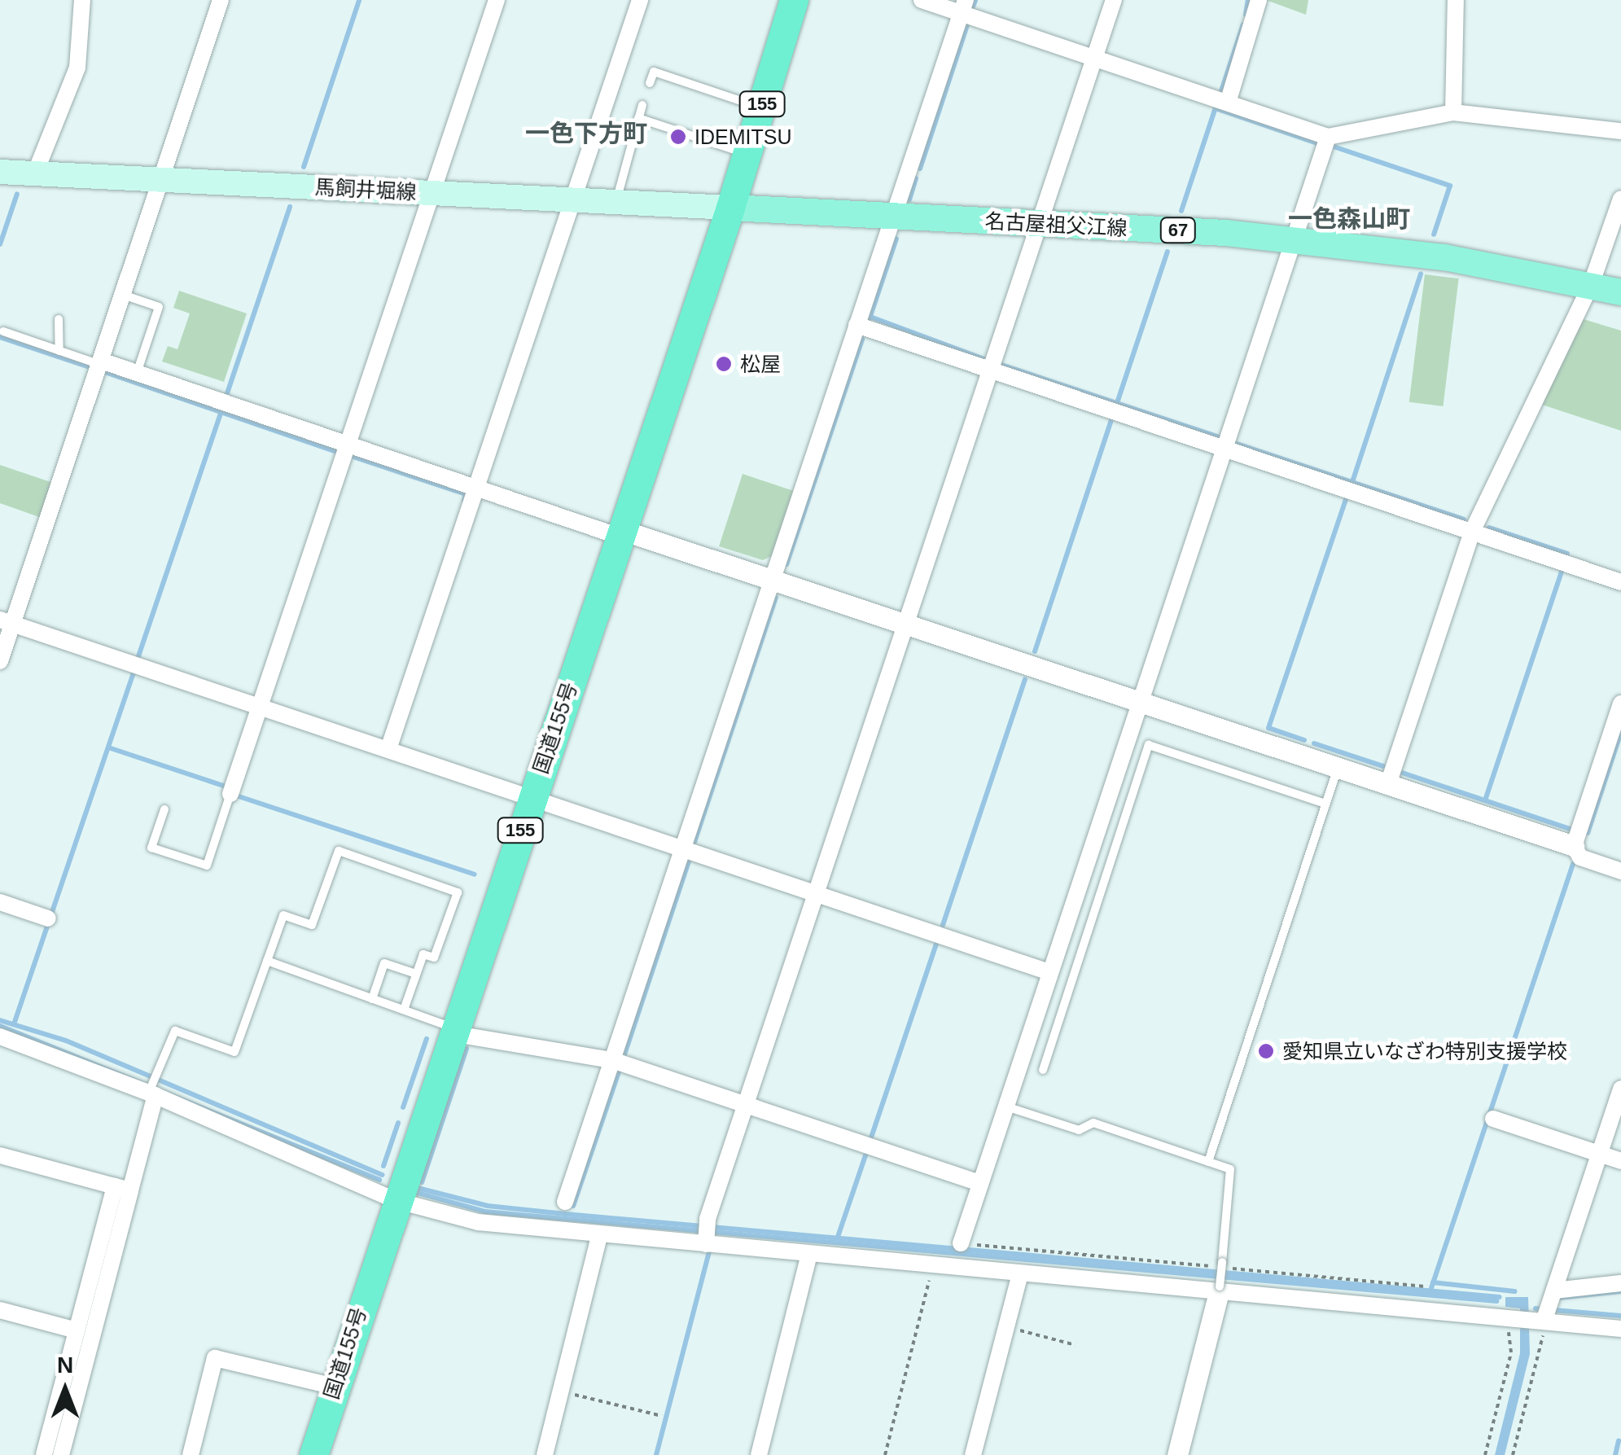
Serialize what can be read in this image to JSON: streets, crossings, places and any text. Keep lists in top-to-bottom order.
{
  "streets": {
    "highway": ["155", "国道155号"],
    "main road": ["馬飼井堀線", "名古屋祖父江線", "67"]
  },
  "crossings": [
    ["馬飼井堀線", "名古屋祖父江線"],
    ["馬飼井堀線", "国道155号"],
    ["名古屋祖父江線", "国道155号"]
  ],
  "districts": ["一色下方町", "一色森山町"],
  "places": ["IDEMITSU", "松屋", "愛知県立いなざわ特別支援学校"],
  "north": "top"
}
